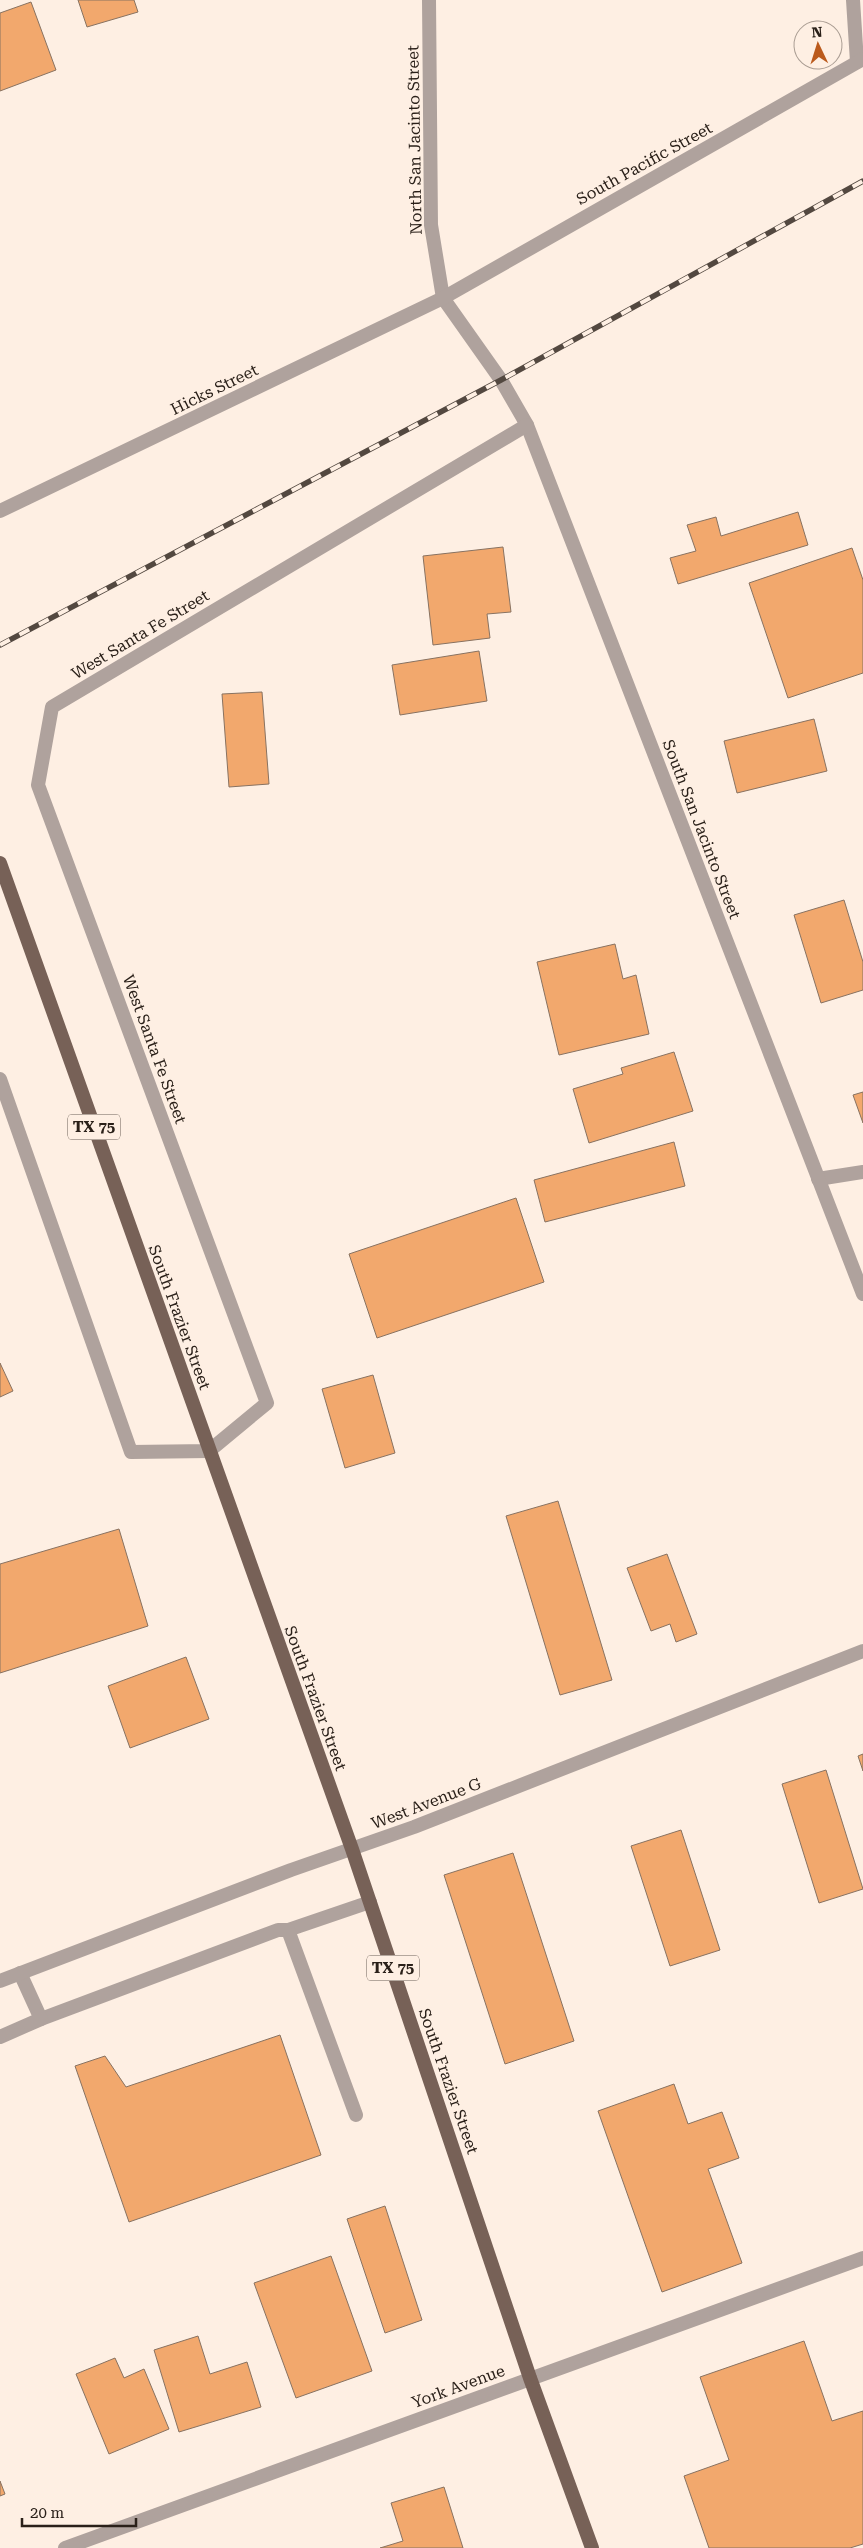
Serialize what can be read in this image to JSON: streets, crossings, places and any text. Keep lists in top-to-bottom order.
{
  "streets": {
    "main road": ["TX 75", "South Frazier Street"],
    "street": [
      "North San Jacinto Street",
      "South Pacific Street",
      "Hicks Street",
      "West Santa Fe Street",
      "South San Jacinto Street",
      "West Avenue G",
      "York Avenue"
    ]
  },
  "crossings": [
    ["North San Jacinto Street", "South Pacific Street"],
    ["North San Jacinto Street", "Hicks Street"],
    ["North San Jacinto Street", "South San Jacinto Street"],
    ["South Pacific Street", "Hicks Street"],
    ["West Santa Fe Street", "South San Jacinto Street"],
    ["West Santa Fe Street", "South Frazier Street"],
    ["South Frazier Street", "West Avenue G"],
    ["South Frazier Street", "York Avenue"]
  ],
  "scale_bar": "20 m",
  "north": "top"
}
